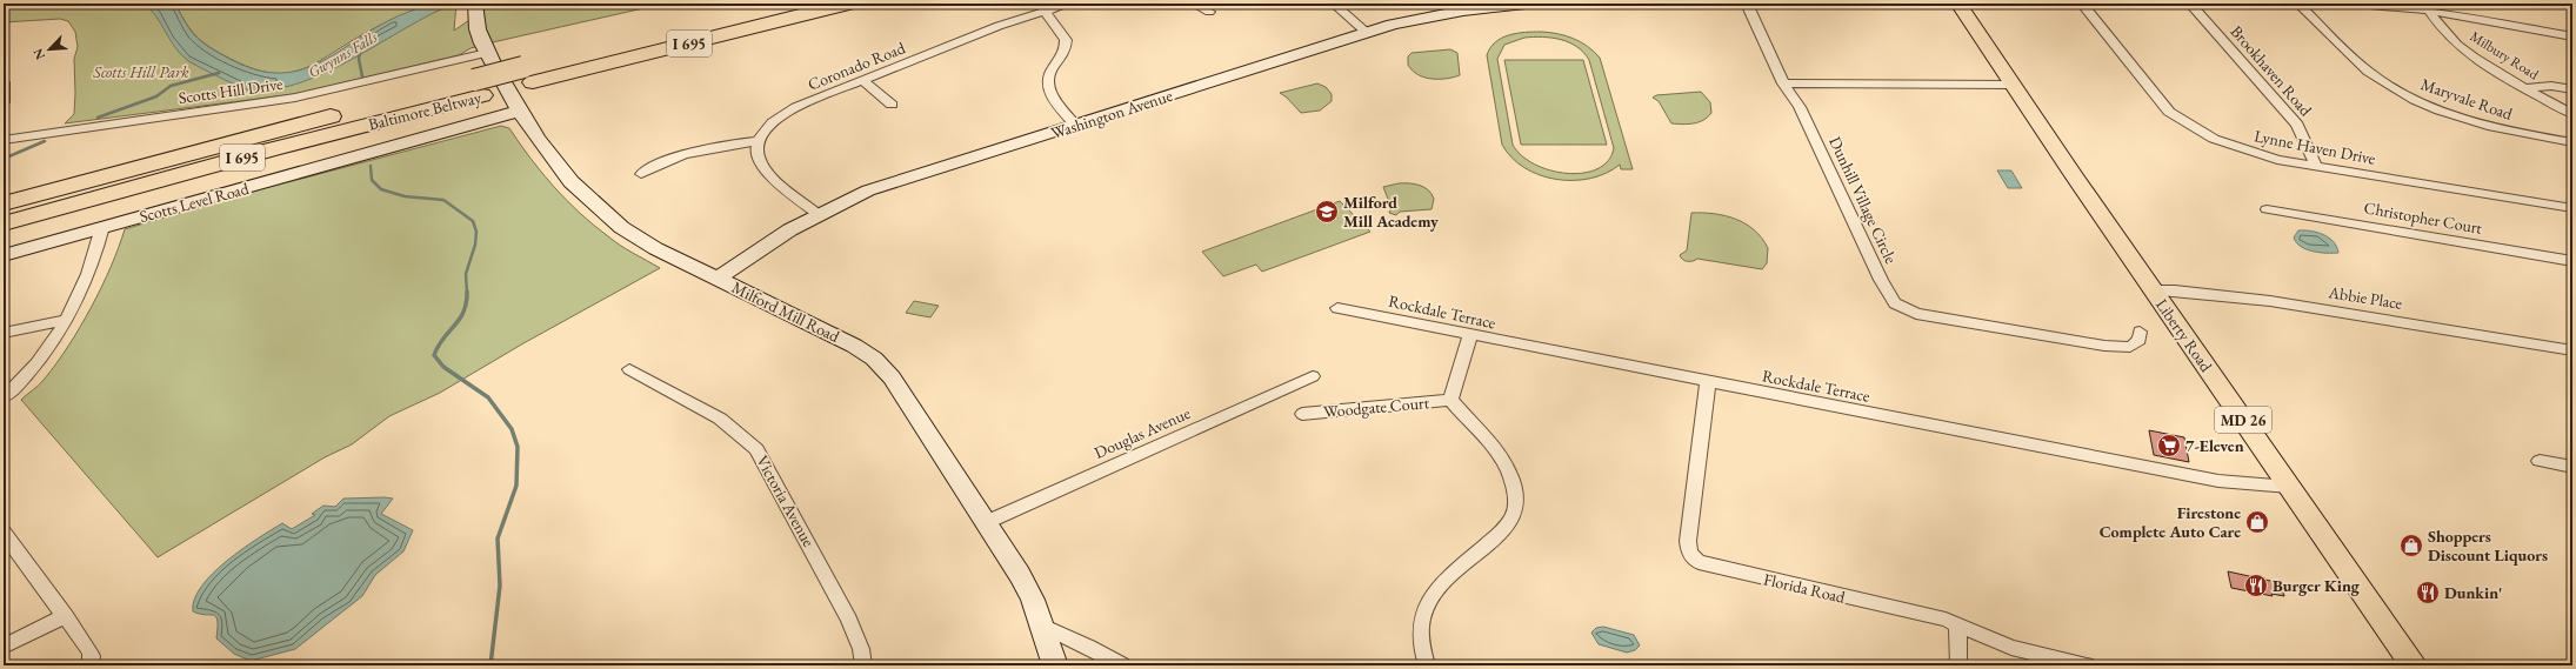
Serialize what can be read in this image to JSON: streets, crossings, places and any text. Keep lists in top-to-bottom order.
{
  "streets": {
    "highway": ["I 695", "Baltimore Beltway"],
    "main road": [
      "Washington Avenue",
      "Scotts Level Road",
      "Milford Mill Road",
      "Liberty Road",
      "MD 26"
    ],
    "street": [
      "Milbury Road",
      "Coronado Road",
      "Brookhaven Road",
      "Scotts Hill Drive",
      "Maryvale Road",
      "Lynne Haven Drive",
      "Dunhill Village Circle",
      "Christopher Court",
      "Abbie Place",
      "Rockdale Terrace",
      "Woodgate Court",
      "Douglas Avenue",
      "Victoria Avenue",
      "Florida Road"
    ]
  },
  "crossings": [
    ["Brookhaven Road", "Lynne Haven Drive"],
    ["Scotts Hill Drive", "Milford Mill Road"],
    ["Washington Avenue", "Milford Mill Road"],
    ["Scotts Level Road", "Milford Mill Road"],
    ["Abbie Place", "Liberty Road"],
    ["Milford Mill Road", "Douglas Avenue"],
    ["Rockdale Terrace", "Liberty Road"],
    ["Rockdale Terrace", "Woodgate Court"],
    ["Rockdale Terrace", "Florida Road"]
  ],
  "water": ["Gwynns Falls"],
  "parks": ["Scotts Hill Park"],
  "places": {
    "school or university": ["Milford Mill Academy"],
    "supermarket": ["7-Eleven"],
    "shop": ["Firestone Complete Auto Care", "Shoppers Discount Liquors"],
    "restaurant": ["Burger King", "Dunkin'"]
  },
  "north": "bottom left"
}
